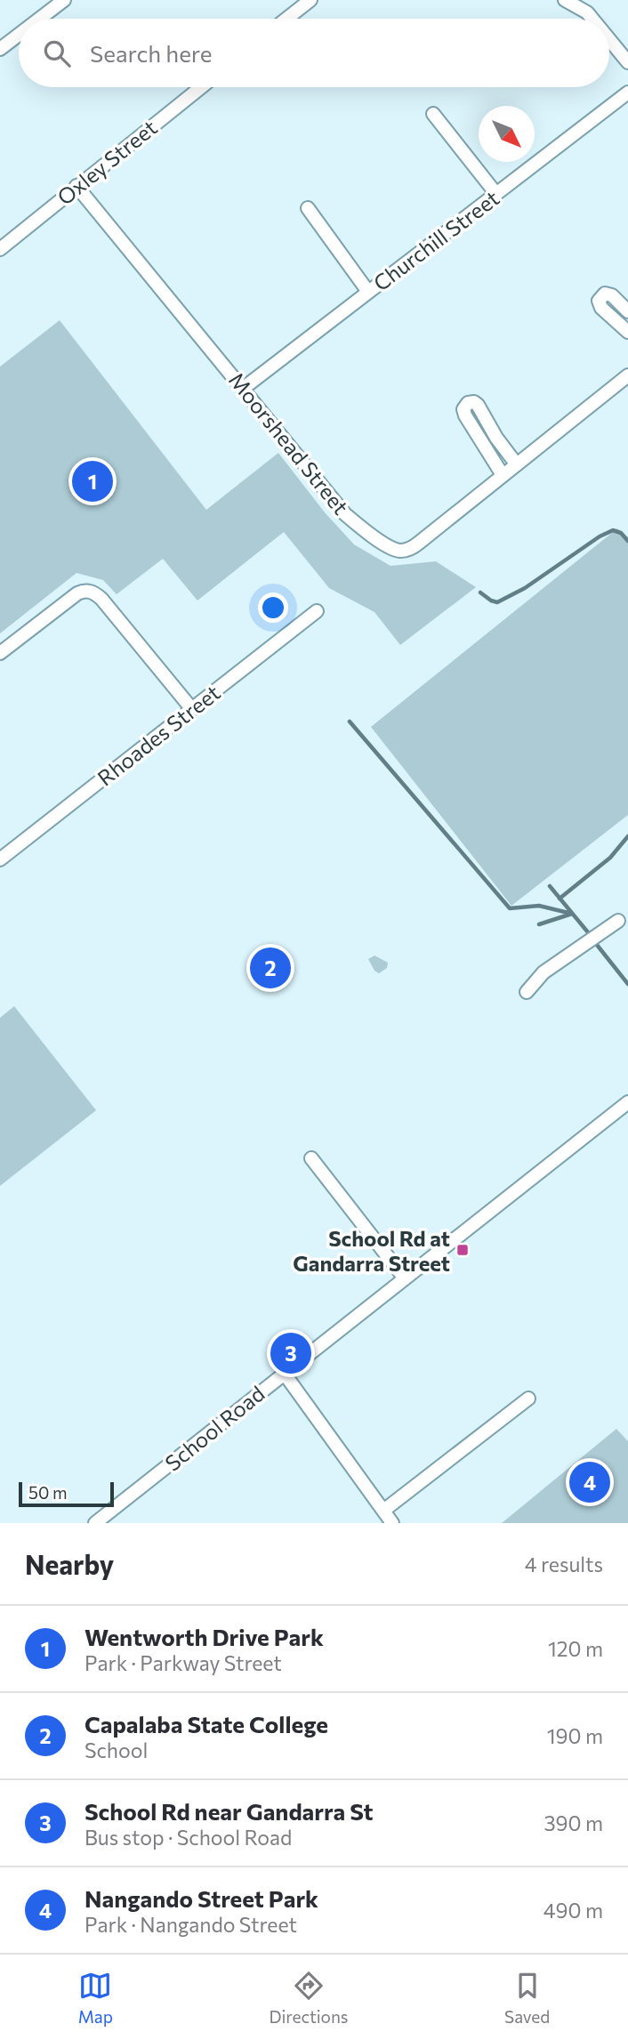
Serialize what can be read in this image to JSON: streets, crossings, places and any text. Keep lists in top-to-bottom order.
{
  "streets": {
    "street": [
      "Oxley Street",
      "Churchill Street",
      "Moorshead Street",
      "Rhoades Street",
      "School Road"
    ]
  },
  "crossings": [
    ["Oxley Street", "Moorshead Street"],
    ["Churchill Street", "Moorshead Street"]
  ],
  "places": {
    "transit": ["School Rd at Gandarra Street"]
  },
  "scale_bar": "50 m",
  "north": "bottom right",
  "page": {
    "search": "Search here",
    "pins": [
      "1",
      "2",
      "3",
      "4"
    ],
    "scale": "50 m",
    "heading": ["Nearby", "4 results"],
    "list": [
      {
        "mark": "1",
        "name": "Wentworth Drive Park",
        "note": "Park · Parkway Street",
        "value": "120 m"
      },
      {
        "mark": "2",
        "name": "Capalaba State College",
        "note": "School",
        "value": "190 m"
      },
      {
        "mark": "3",
        "name": "School Rd near Gandarra St",
        "note": "Bus stop · School Road",
        "value": "390 m"
      },
      {
        "mark": "4",
        "name": "Nangando Street Park",
        "note": "Park · Nangando Street",
        "value": "490 m"
      }
    ],
    "nav": ["Map", "Directions", "Saved"]
  }
}
